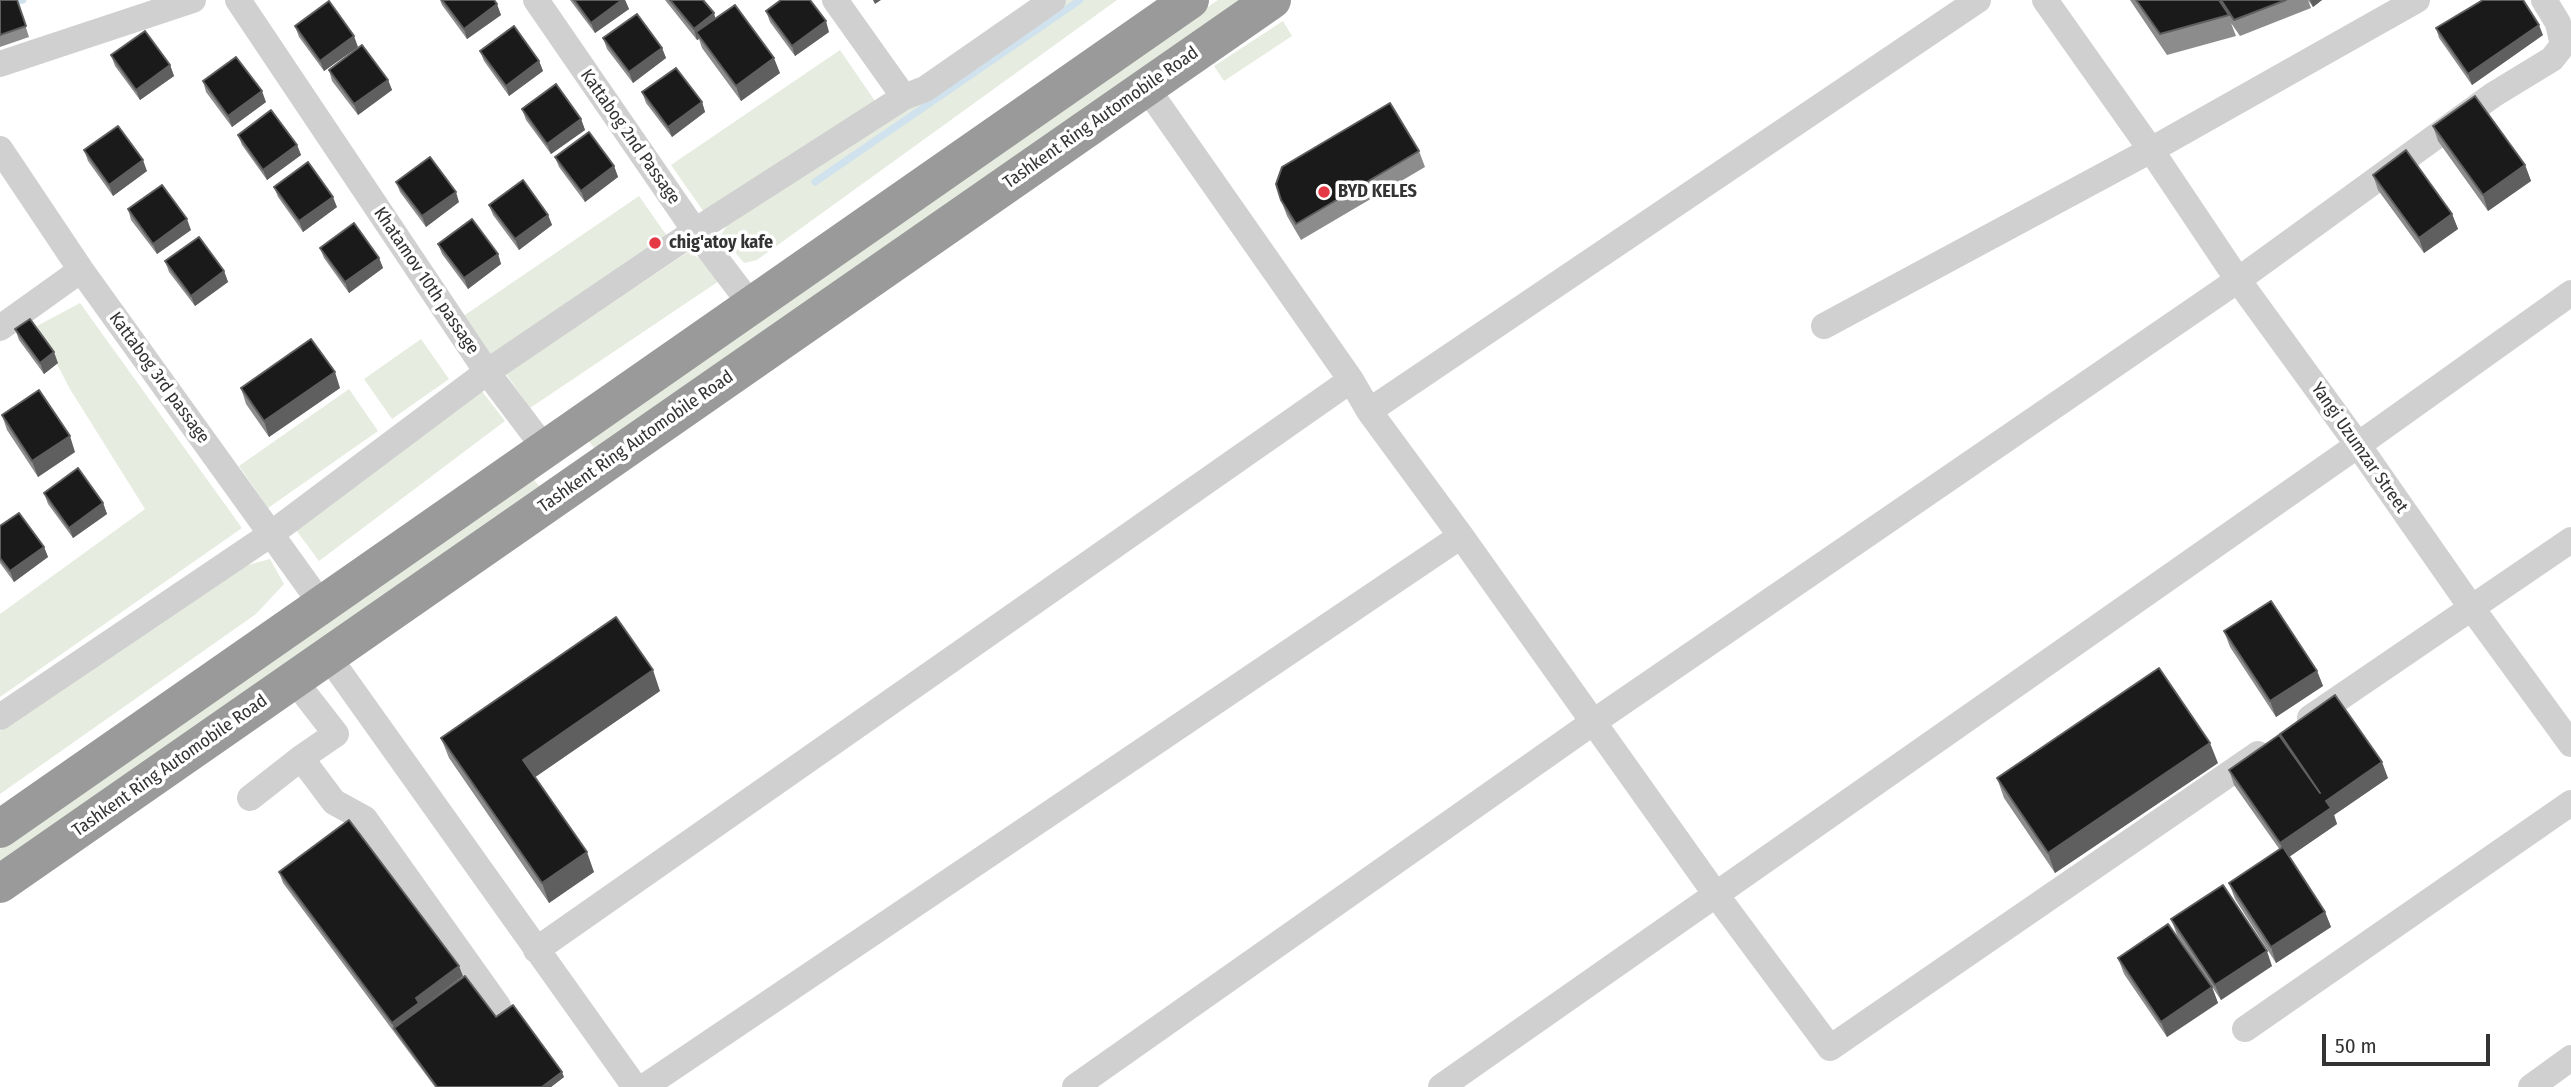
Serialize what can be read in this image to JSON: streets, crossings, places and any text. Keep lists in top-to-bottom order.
{
  "streets": {
    "highway": ["Tashkent Ring Automobile Road"],
    "street": [
      "Kattabog 2nd Passage",
      "Khatamov 10th passage",
      "Kattabog 3rd passage",
      "Yangi Uzumzar Street"
    ]
  },
  "crossings": [
    ["Khatamov 10th passage", "Kattabog 3rd passage"]
  ],
  "places": ["BYD KELES", "chig'atoy kafe"],
  "scale_bar": "50 m"
}
